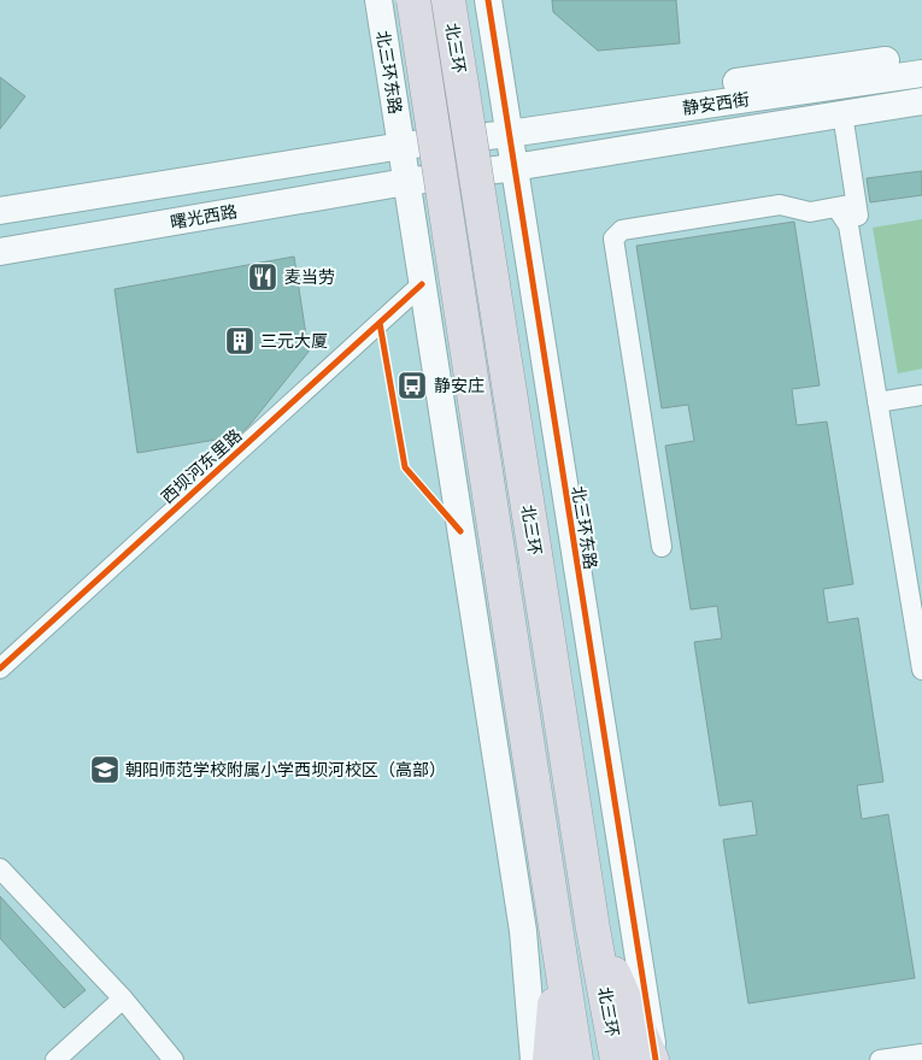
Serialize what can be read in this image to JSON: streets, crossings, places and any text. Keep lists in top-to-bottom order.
{
  "streets": {
    "highway": ["北三环"],
    "street": [
      "北三环东路",
      "静安西街",
      "曙光西路",
      "西坝河东里路"
    ]
  },
  "crossings": [
    ["北三环东路", "静安西街"],
    ["北三环东路", "曙光西路"],
    ["静安西街", "曙光西路"]
  ],
  "places": {
    "restaurant": ["麦当劳"],
    "building": ["三元大厦"],
    "bus stop": ["静安庄"],
    "school or university": ["朝阳师范学校附属小学西坝河校区（高部）"]
  }
}
